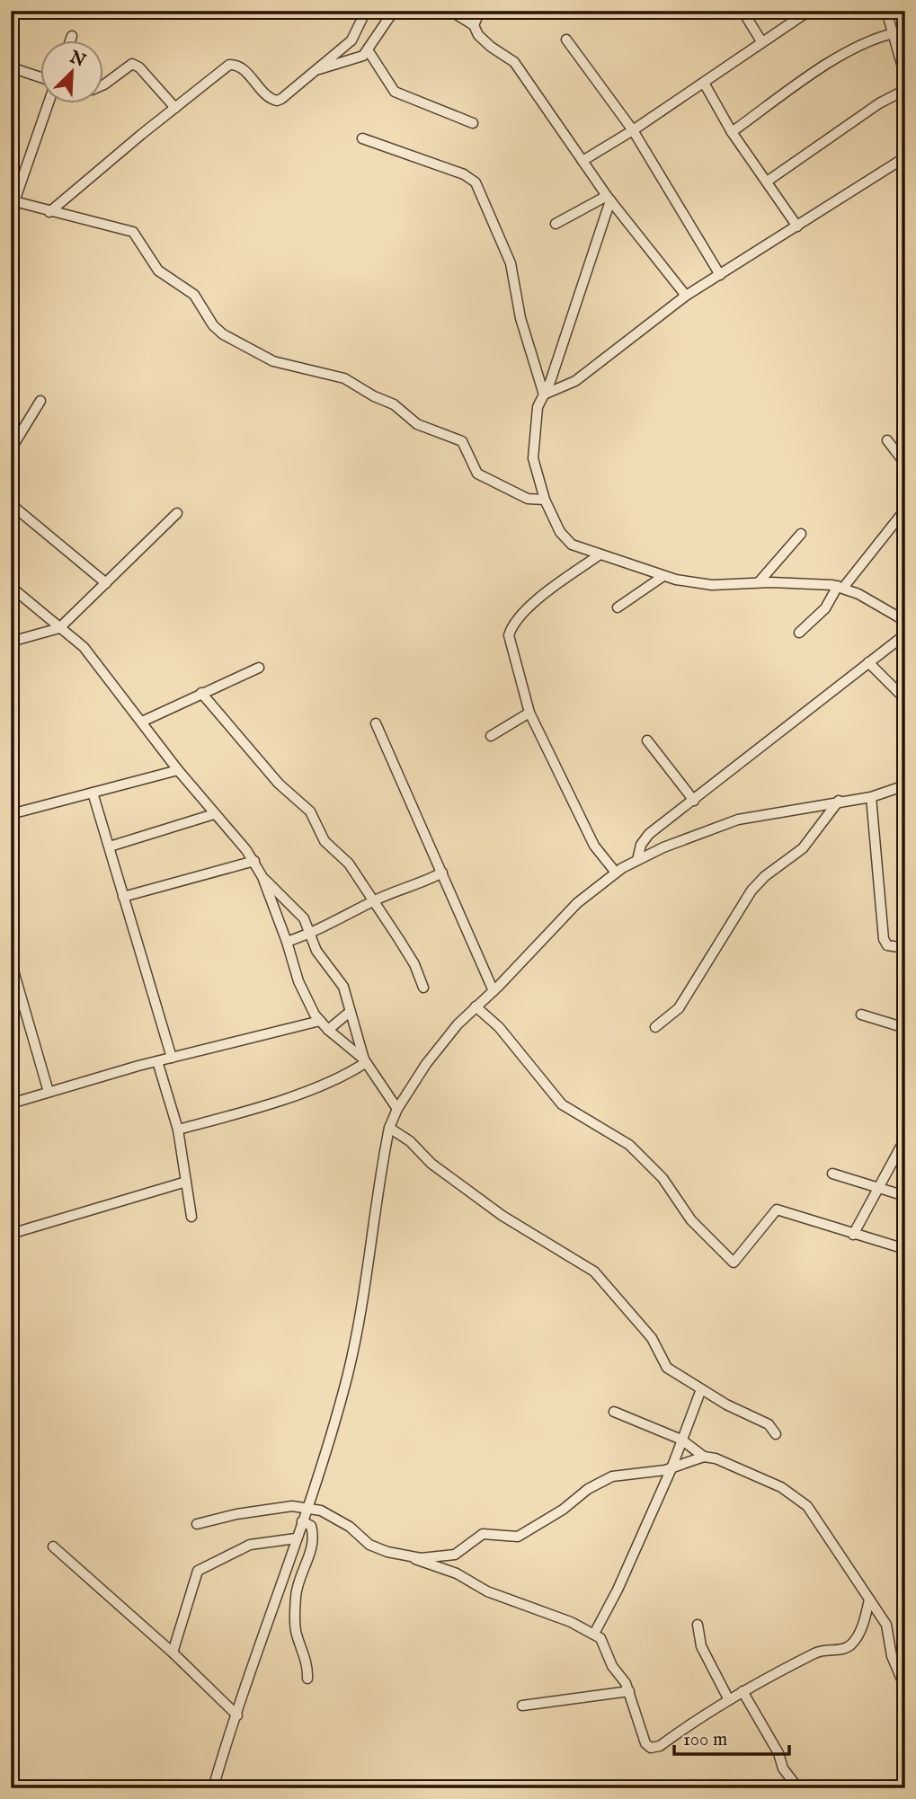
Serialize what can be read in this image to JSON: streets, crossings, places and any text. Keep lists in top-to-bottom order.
{
  "scale_bar": "100 m",
  "north": "top right"
}
